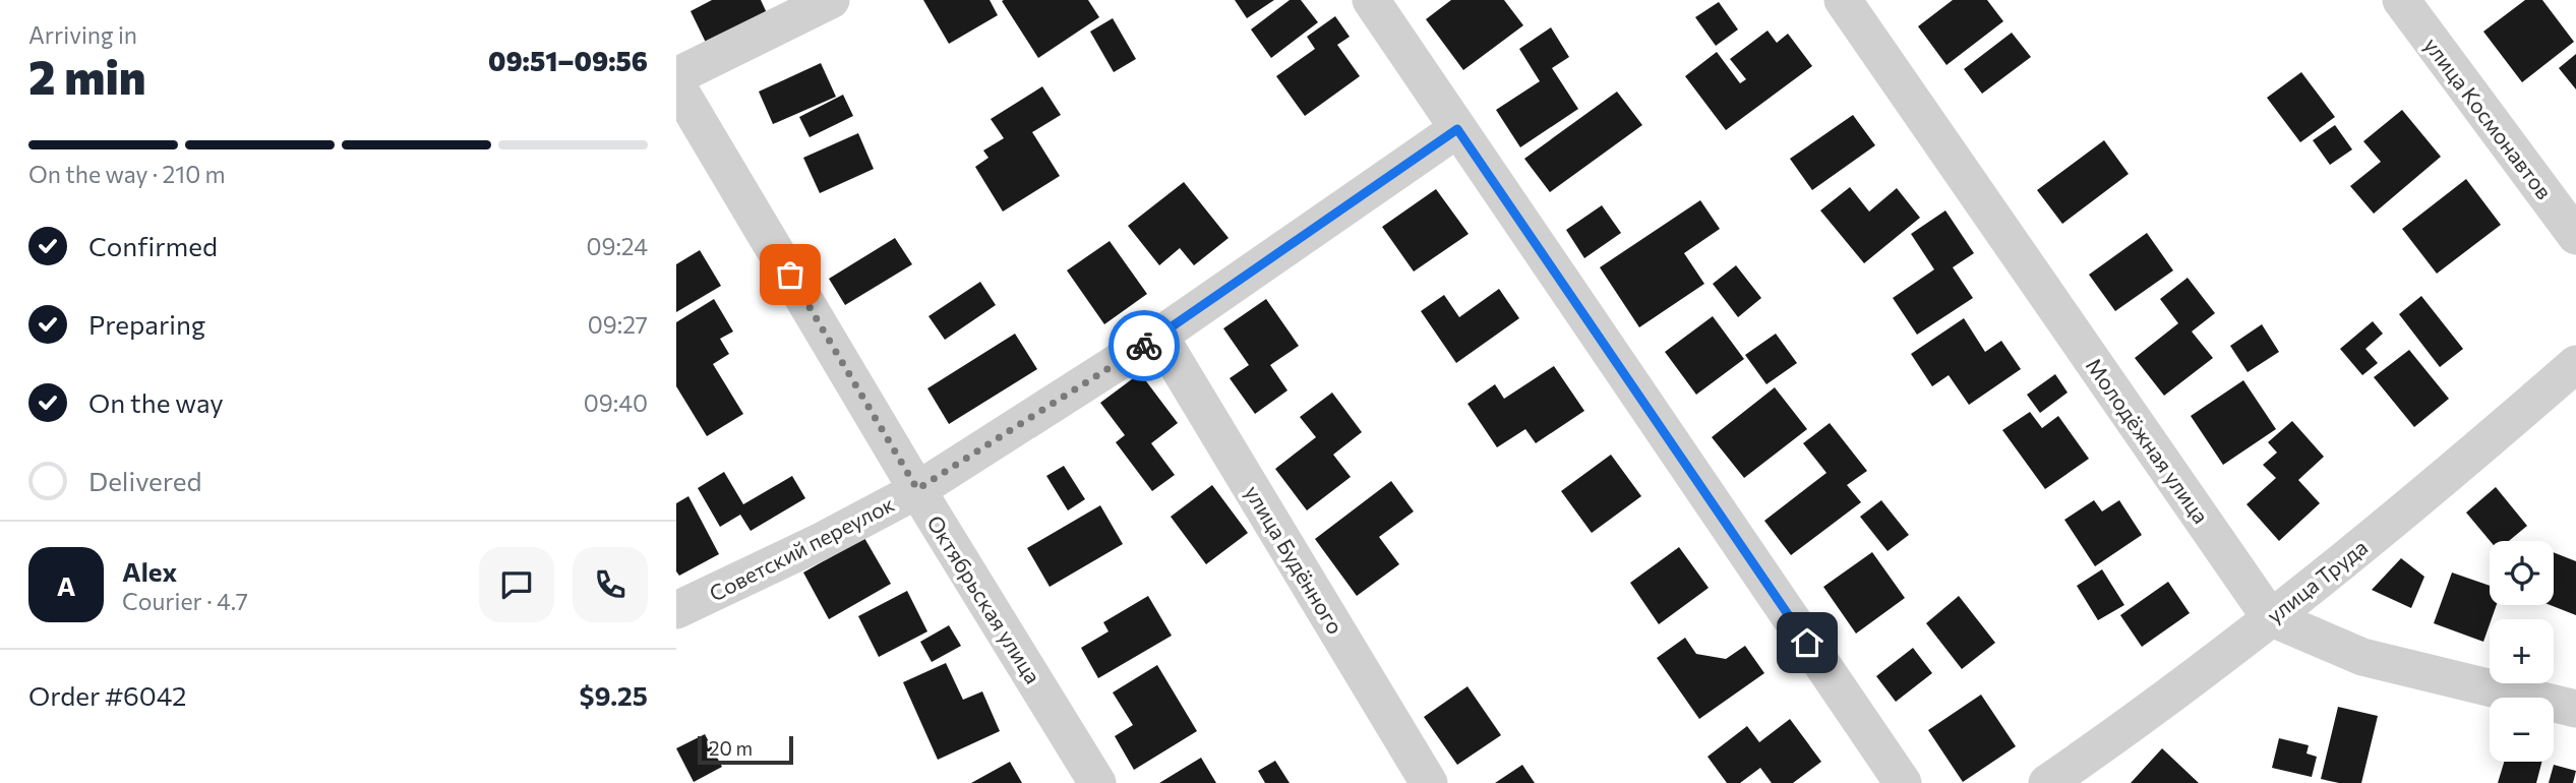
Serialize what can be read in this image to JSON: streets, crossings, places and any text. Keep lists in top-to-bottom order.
{
  "streets": {
    "street": [
      "улица Космонавтов",
      "Молодёжная улица",
      "Советский переулок",
      "улица Будённого",
      "улица Труда",
      "Октябрьская улица"
    ]
  },
  "crossings": [
    ["Молодёжная улица", "улица Труда"],
    ["Советский переулок", "улица Будённого"],
    ["Советский переулок", "Октябрьская улица"]
  ],
  "scale_bar": "20 m",
  "page": {
    "heading": ["2 min", "Arriving in", "09:51–09:56"],
    "panel": [
      "Alex",
      "Courier · 4.7",
      "Order #6042",
      "$9.25"
    ],
    "bar": "On the way · 210 m",
    "list": [
      ["Confirmed", "09:24"],
      ["Preparing", "09:27"],
      ["On the way", "09:40"],
      "Delivered"
    ],
    "map_buttons": ["+", "−"],
    "round": "A",
    "scale": "20 m"
  }
}
